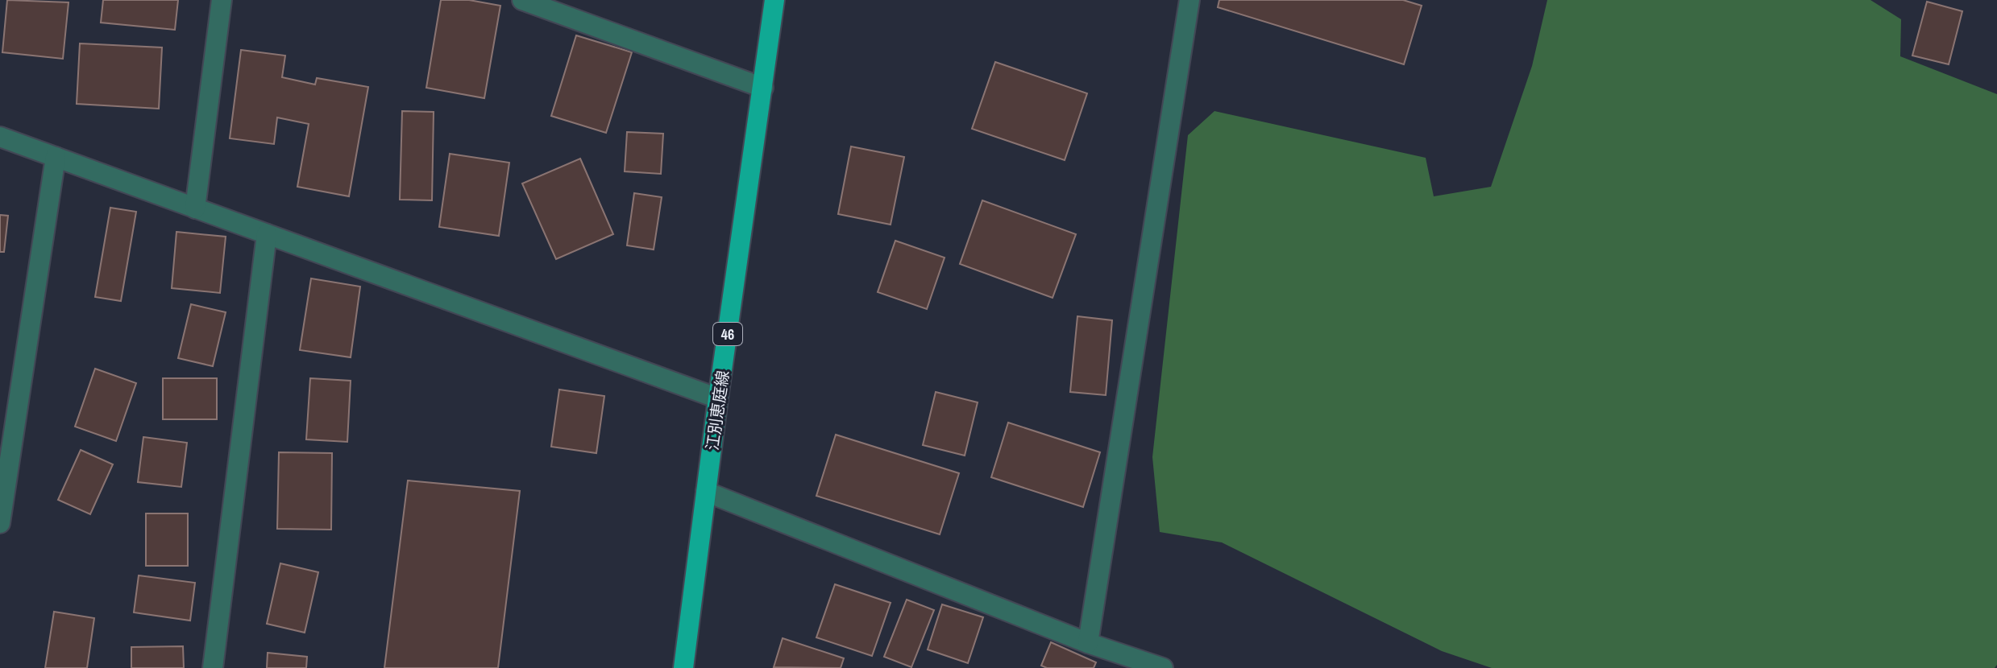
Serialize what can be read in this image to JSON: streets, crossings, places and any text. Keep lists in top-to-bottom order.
{
  "streets": {
    "main road": ["46", "江別恵庭線"]
  }
}
